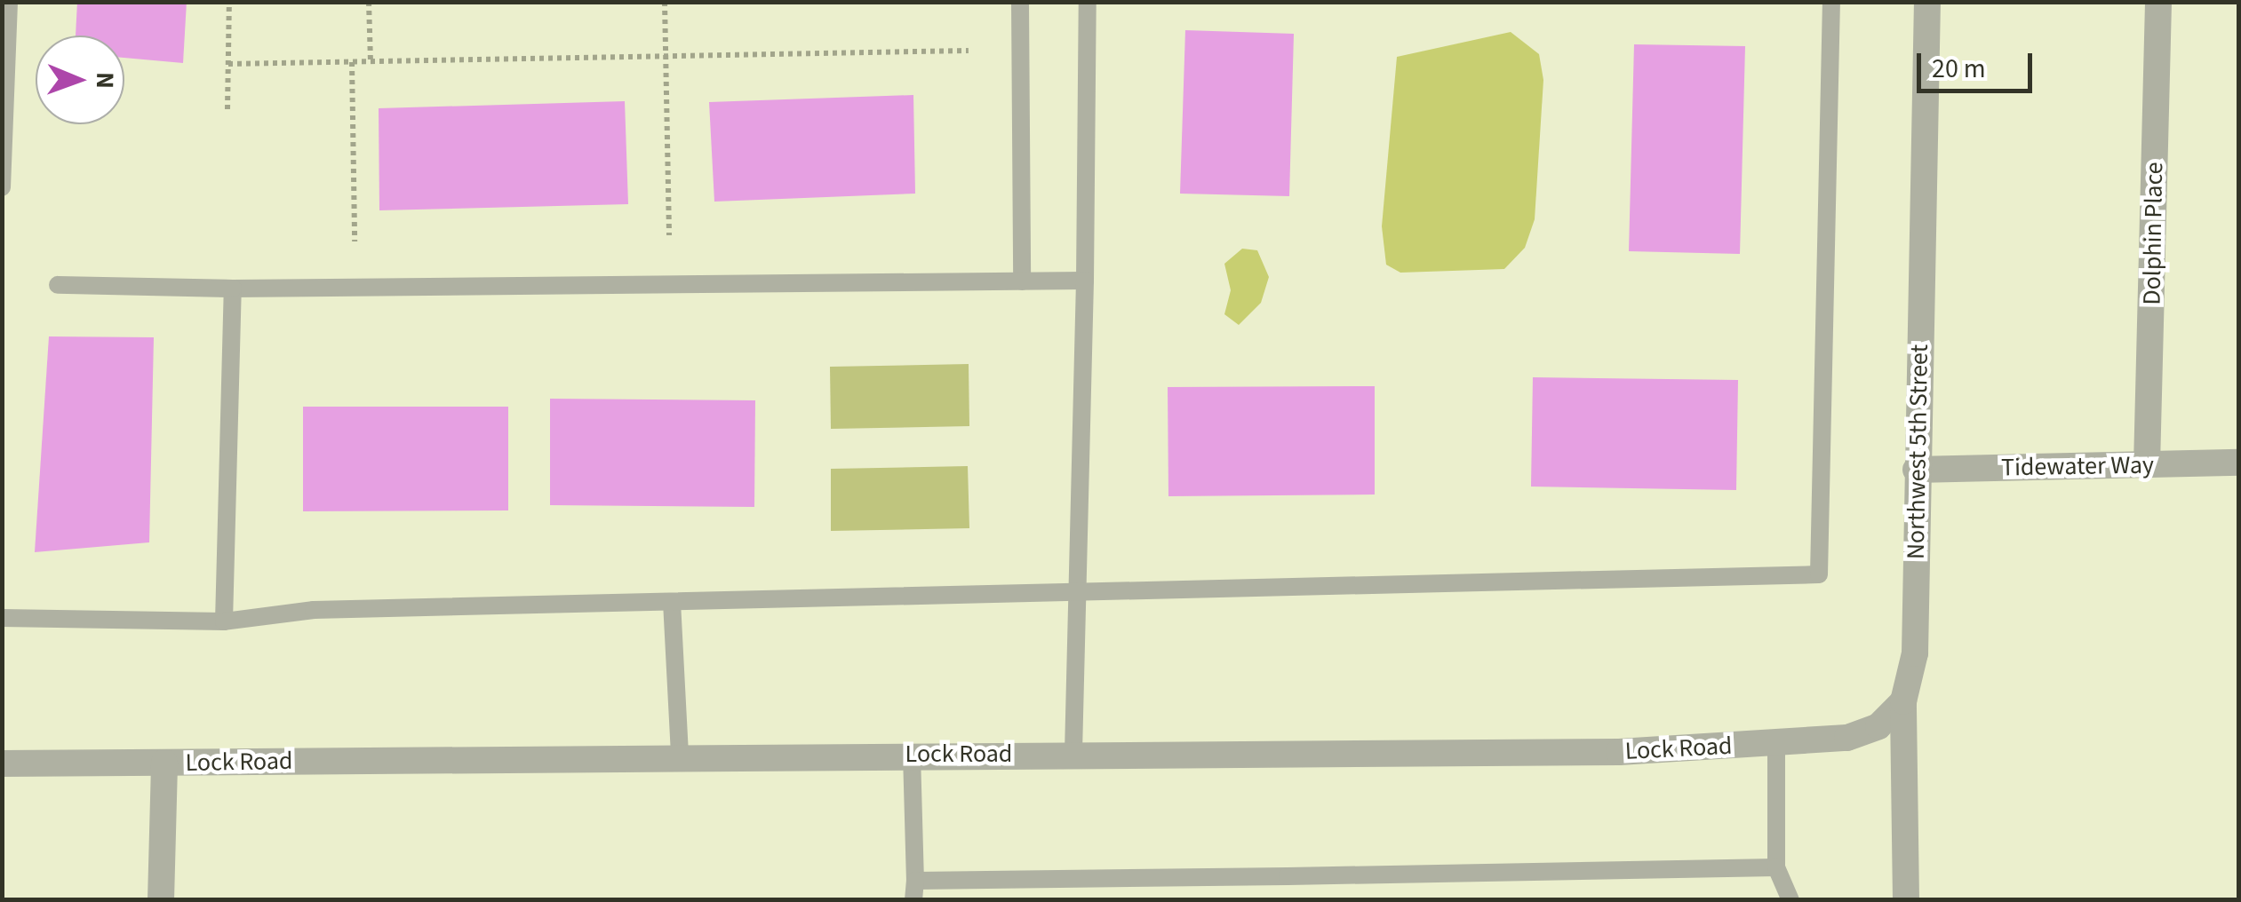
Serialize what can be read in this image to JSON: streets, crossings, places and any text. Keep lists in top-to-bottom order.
{
  "streets": {
    "street": [
      "Dolphin Place",
      "Northwest 5th Street",
      "Tidewater Way",
      "Lock Road"
    ]
  },
  "crossings": [
    ["Dolphin Place", "Tidewater Way"],
    ["Northwest 5th Street", "Tidewater Way"],
    ["Northwest 5th Street", "Lock Road"]
  ],
  "scale_bar": "20 m",
  "north": "right"
}
